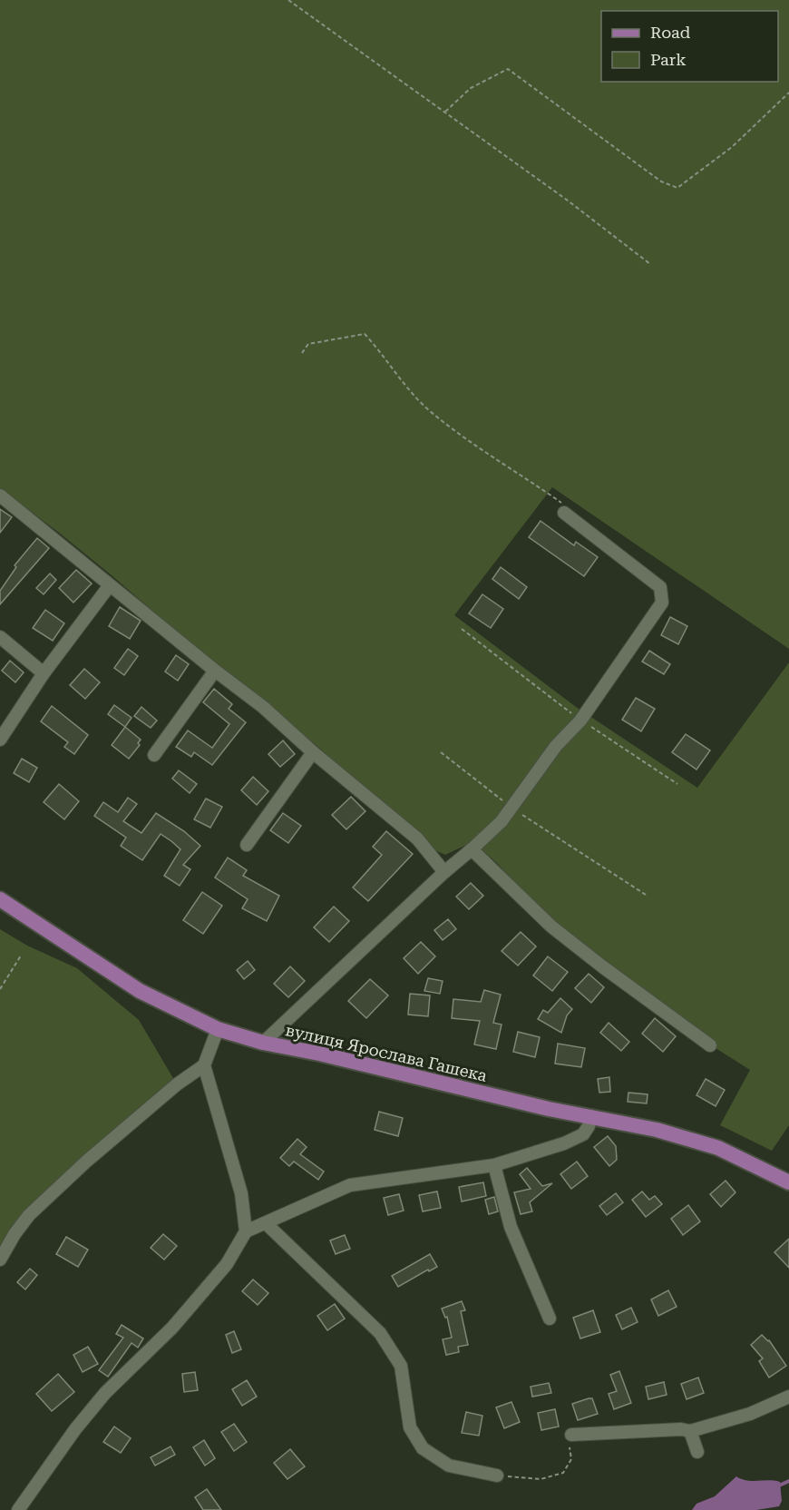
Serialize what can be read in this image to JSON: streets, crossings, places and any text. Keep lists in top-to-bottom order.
{
  "streets": {
    "main road": ["вулиця Ярослава Гашека"]
  },
  "legend": ["Road", "Park"]
}
